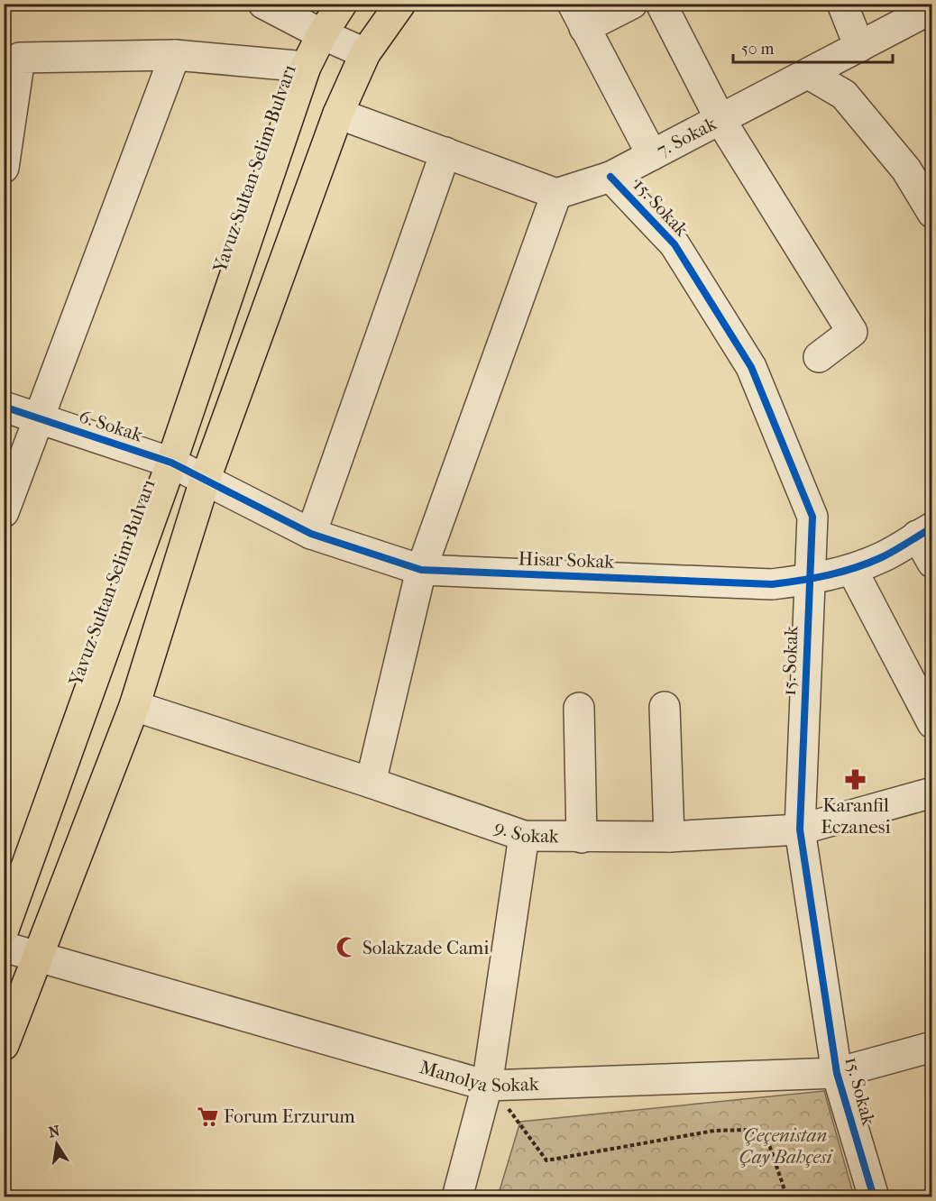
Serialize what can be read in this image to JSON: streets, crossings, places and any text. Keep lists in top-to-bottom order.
{
  "streets": {
    "main road": ["Yavuz Sultan Selim Bulvarı"],
    "street": [
      "7. Sokak",
      "15. Sokak",
      "6. Sokak",
      "Hisar Sokak",
      "9. Sokak",
      "Manolya Sokak"
    ]
  },
  "crossings": [
    ["7. Sokak", "15. Sokak"],
    ["Yavuz Sultan Selim Bulvarı", "6. Sokak"],
    ["15. Sokak", "Hisar Sokak"],
    ["15. Sokak", "9. Sokak"],
    ["15. Sokak", "Manolya Sokak"],
    ["6. Sokak", "Hisar Sokak"]
  ],
  "parks": ["Çeçenistan Çay Bahçesi"],
  "places": {
    "pharmacy": ["Karanfil Eczanesi"],
    "mosque": ["Solakzade Cami"],
    "supermarket": ["Forum Erzurum"]
  },
  "scale_bar": "50 m",
  "north": "top"
}
